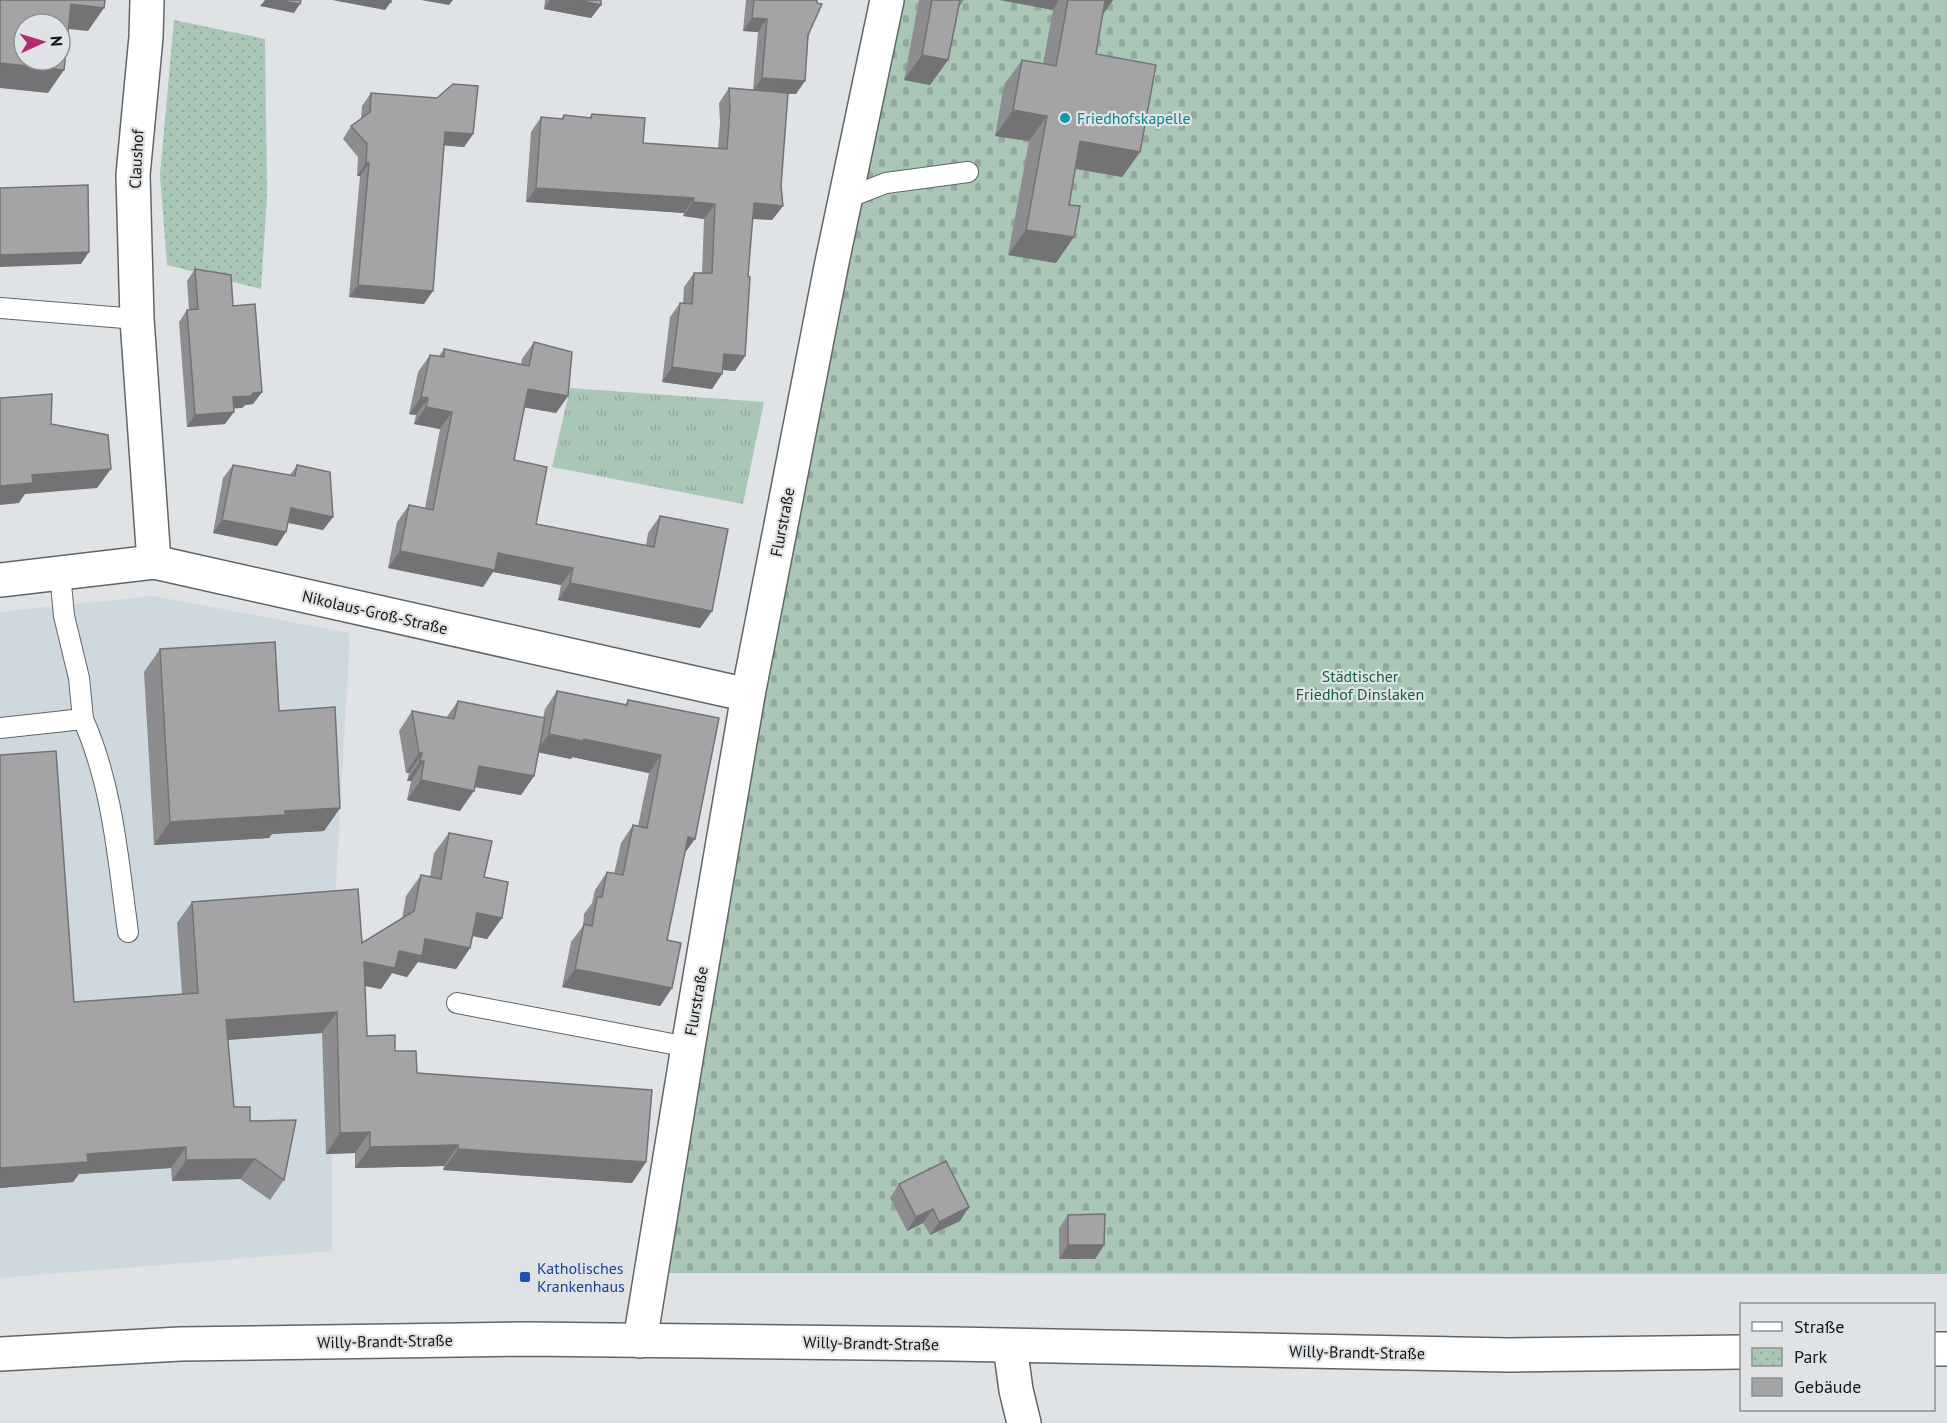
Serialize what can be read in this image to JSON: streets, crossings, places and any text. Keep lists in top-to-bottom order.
{
  "streets": {
    "street": [
      "Claushof",
      "Flurstraße",
      "Nikolaus-Groß-Straße",
      "Willy-Brandt-Straße"
    ]
  },
  "crossings": [
    ["Claushof", "Nikolaus-Groß-Straße"],
    ["Flurstraße", "Nikolaus-Groß-Straße"],
    ["Flurstraße", "Willy-Brandt-Straße"]
  ],
  "parks": ["Städtischer Friedhof Dinslaken"],
  "places": {
    "other": ["Friedhofskapelle"],
    "transit": ["Katholisches Krankenhaus"]
  },
  "legend": ["Straße", "Park", "Gebäude"],
  "north": "right"
}
